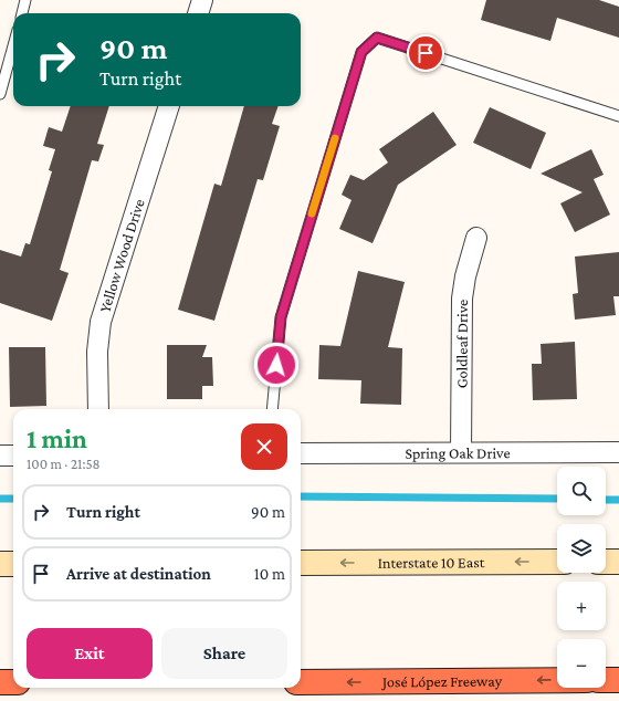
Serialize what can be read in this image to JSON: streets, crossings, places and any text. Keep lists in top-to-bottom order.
{
  "streets": {
    "highway": ["José López Freeway"],
    "main road": ["Interstate 10 East"],
    "street": ["Yellow Wood Drive", "Goldleaf Drive", "Spring Oak Drive"]
  },
  "crossings": [
    ["Goldleaf Drive", "Spring Oak Drive"]
  ],
  "one_way": ["Interstate 10 East", "José López Freeway"],
  "page": {
    "turn": ["90 m", "Turn right"],
    "heading": ["1 min", "100 m · 21:58"],
    "map_buttons": ["+", "−"],
    "list": [
      {
        "name": "Turn right",
        "value": "90 m"
      },
      {
        "name": "Arrive at destination",
        "value": "10 m"
      }
    ],
    "buttons": ["Exit", "Share"]
  }
}
